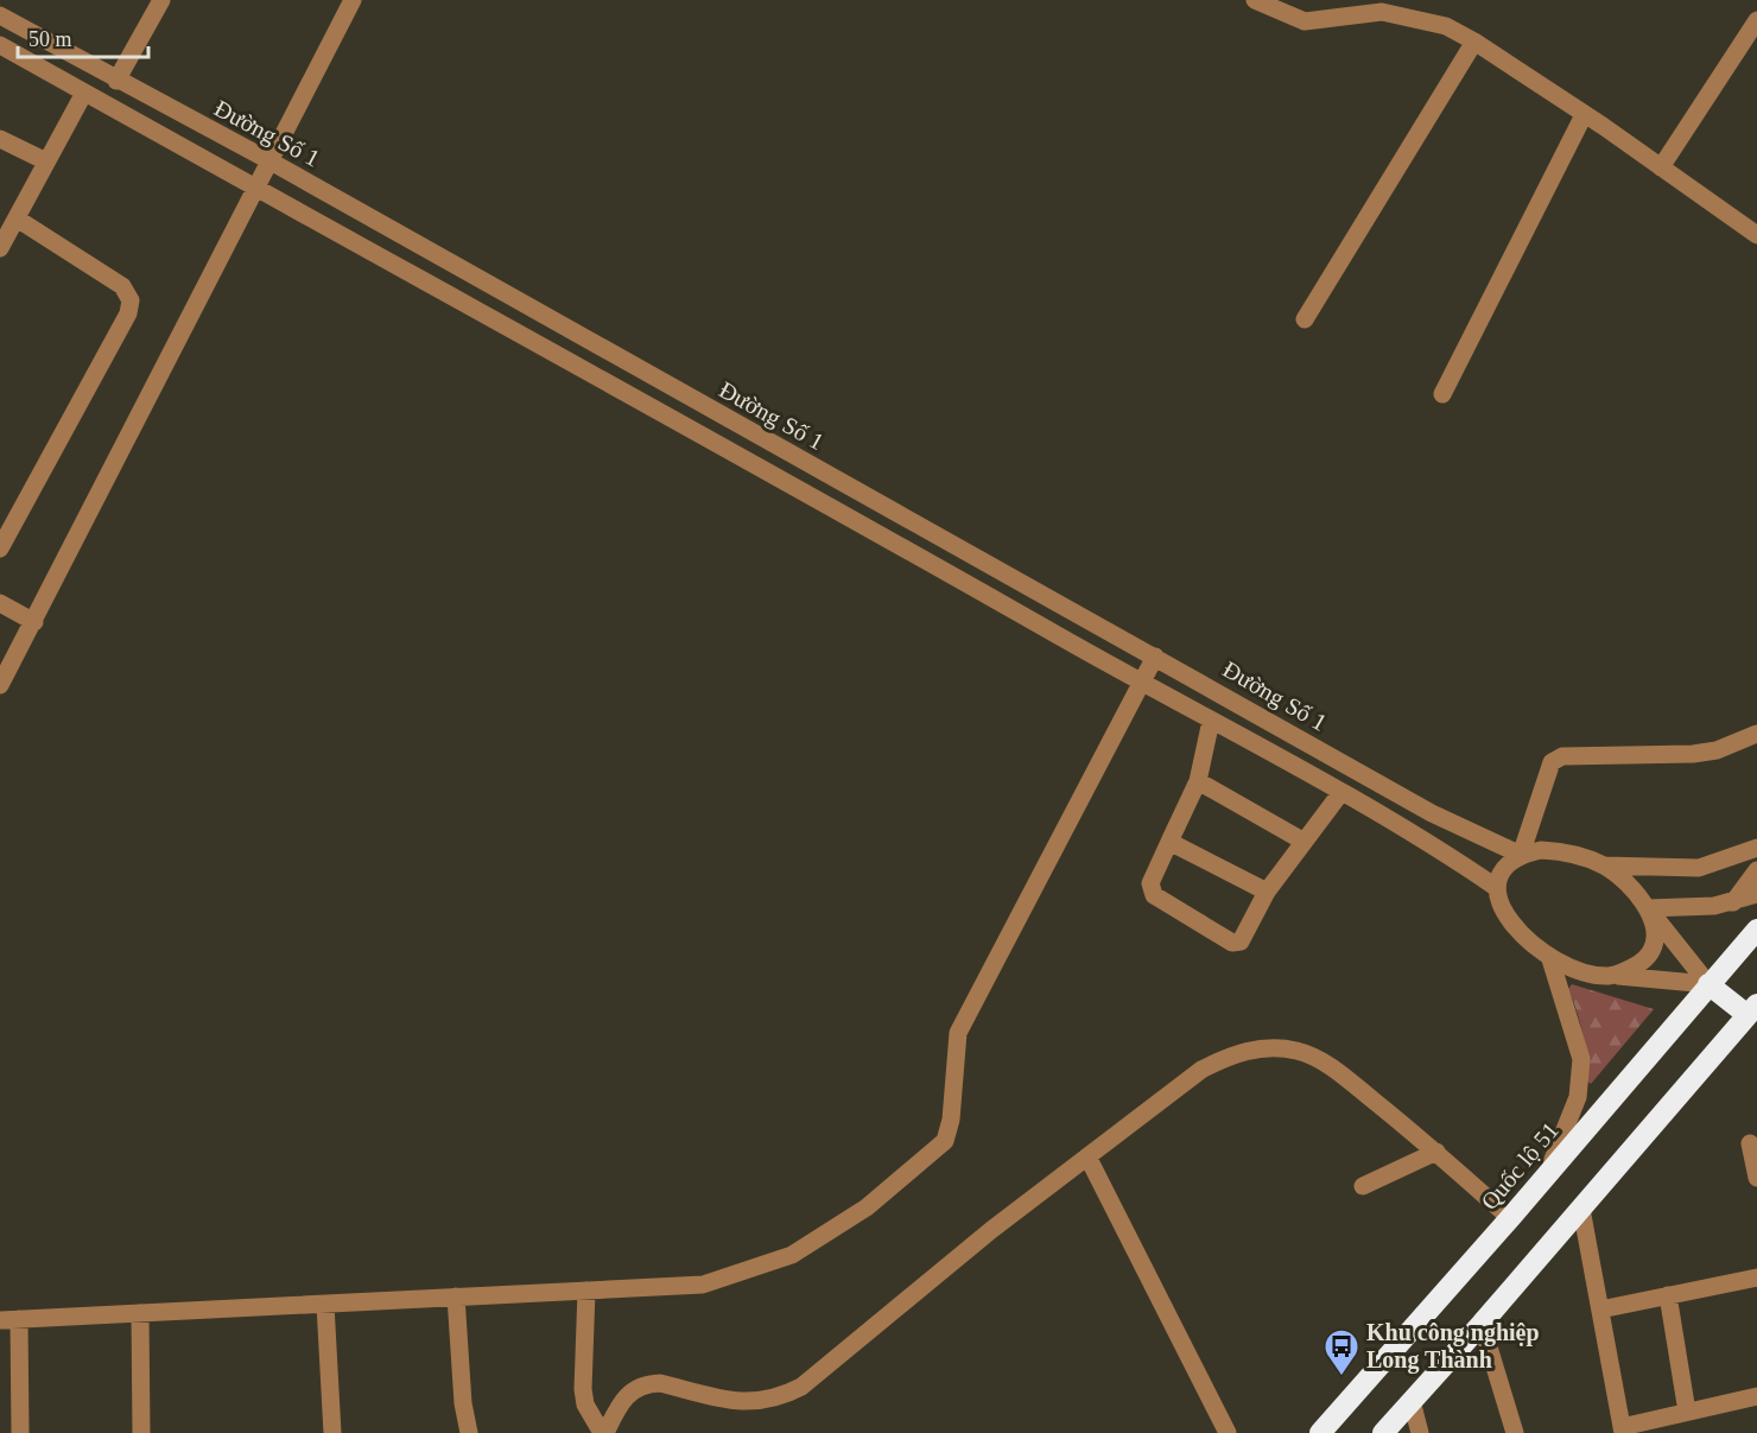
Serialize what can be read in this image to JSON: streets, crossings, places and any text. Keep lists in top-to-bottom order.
{
  "streets": {
    "highway": ["Quốc lộ 51"],
    "street": ["Đường Số 1"]
  },
  "places": {
    "bus stop": ["Khu công nghiệp Long Thành"]
  },
  "scale_bar": "50 m"
}
